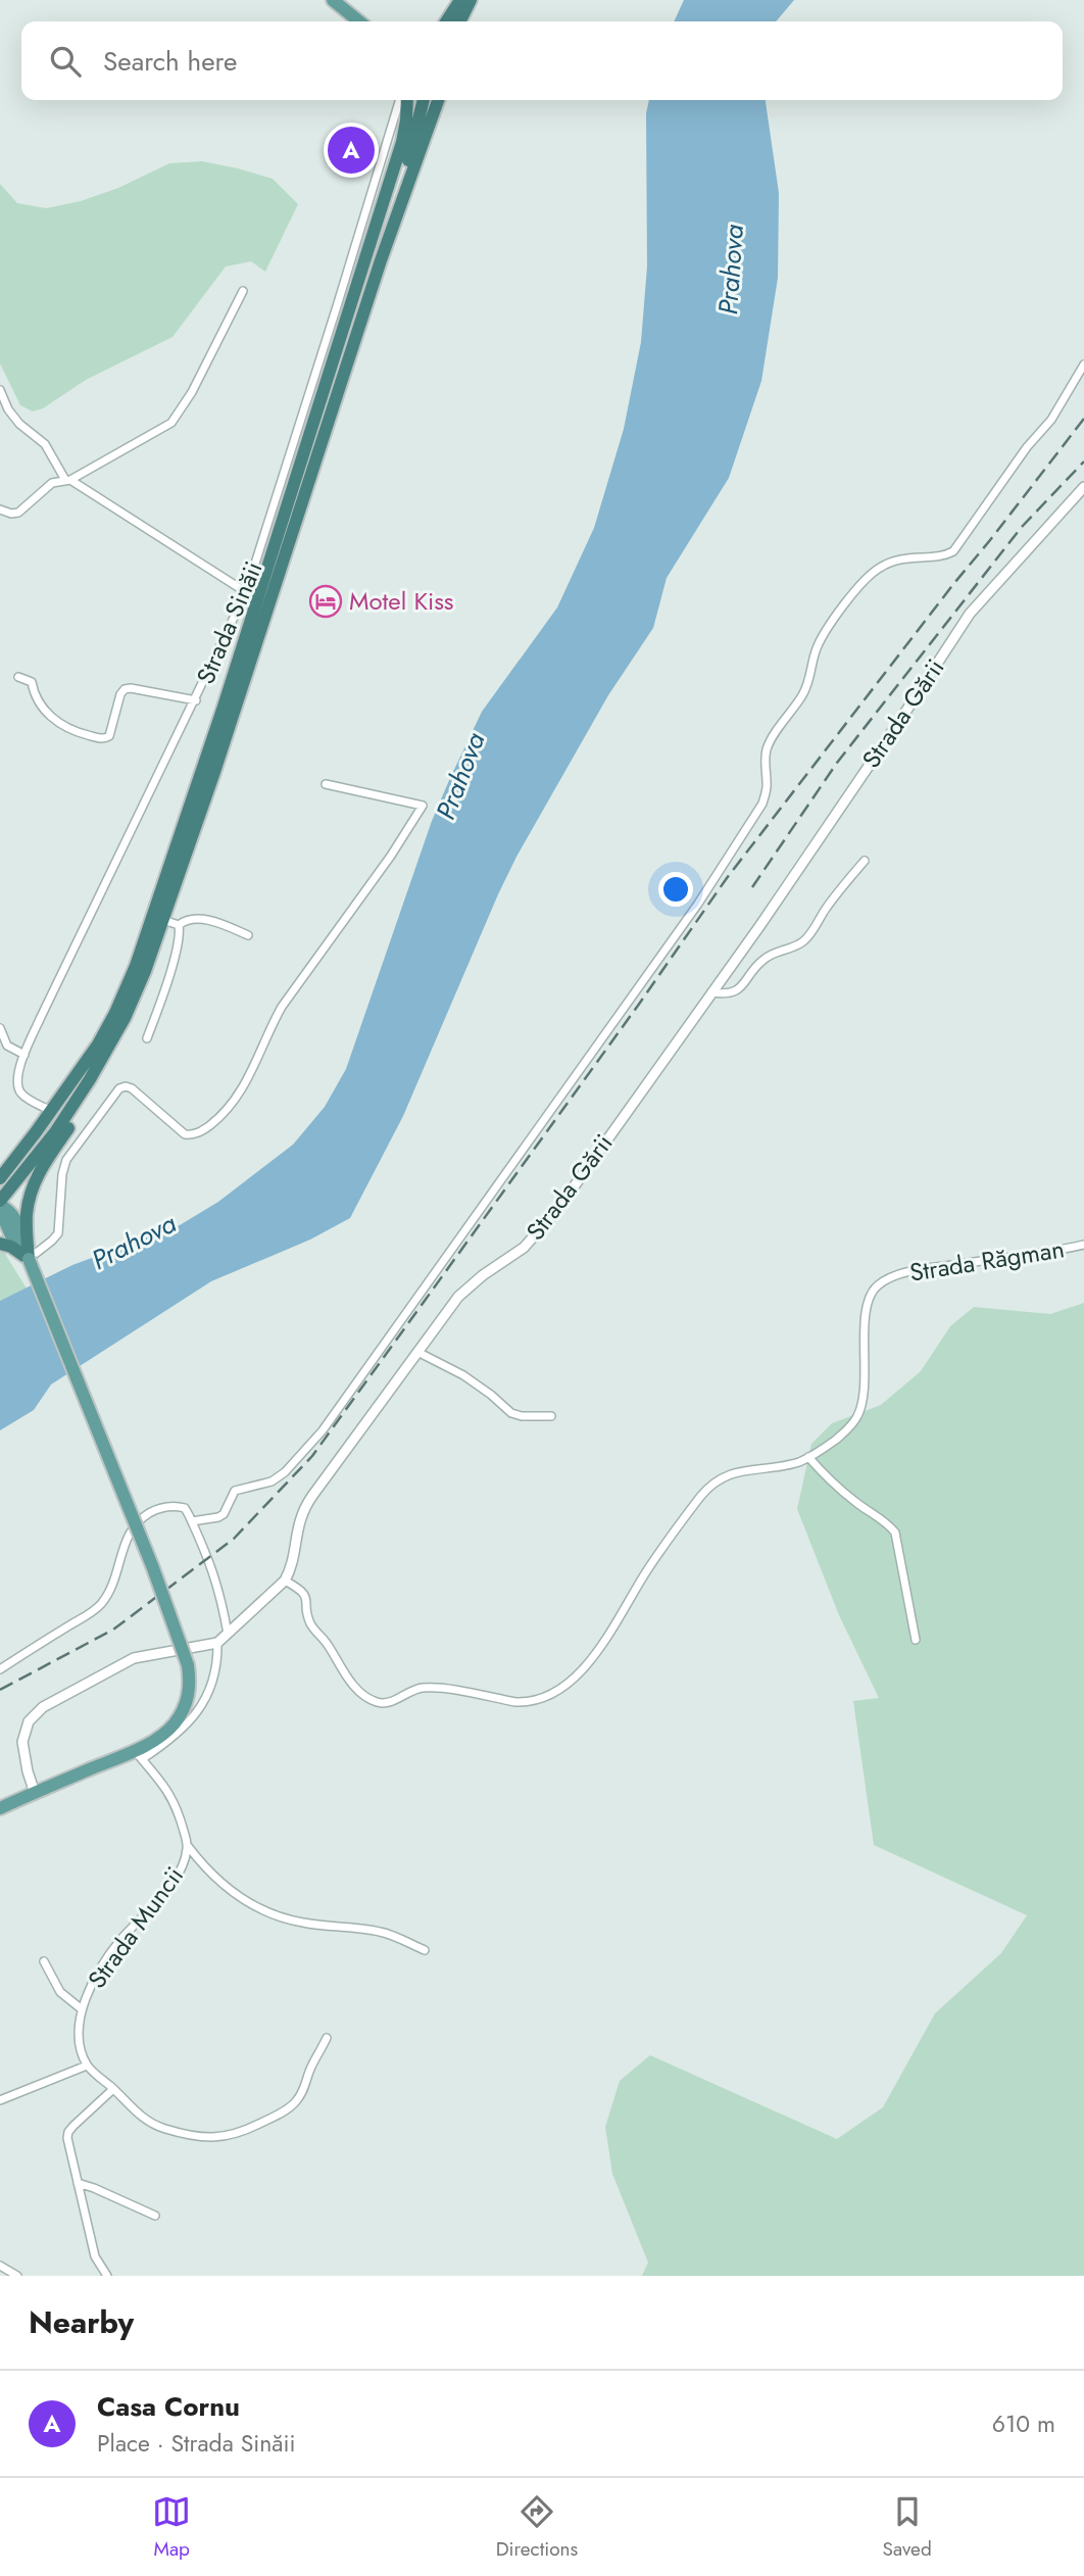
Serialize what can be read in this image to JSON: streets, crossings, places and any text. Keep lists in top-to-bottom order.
{
  "streets": {
    "street": [
      "Strada Sinăii",
      "Strada Gării",
      "Strada Răgman",
      "Strada Muncii"
    ]
  },
  "crossings": [
    ["Strada Gării", "Strada Răgman"]
  ],
  "water": ["Prahova"],
  "places": {
    "hotel": ["Motel Kiss"]
  },
  "page": {
    "search": "Search here",
    "pins": "A",
    "heading": "Nearby",
    "list": [
      {
        "mark": "A",
        "name": "Casa Cornu",
        "note": "Place · Strada Sinăii",
        "value": "610 m"
      }
    ],
    "nav": ["Map", "Directions", "Saved"]
  }
}
